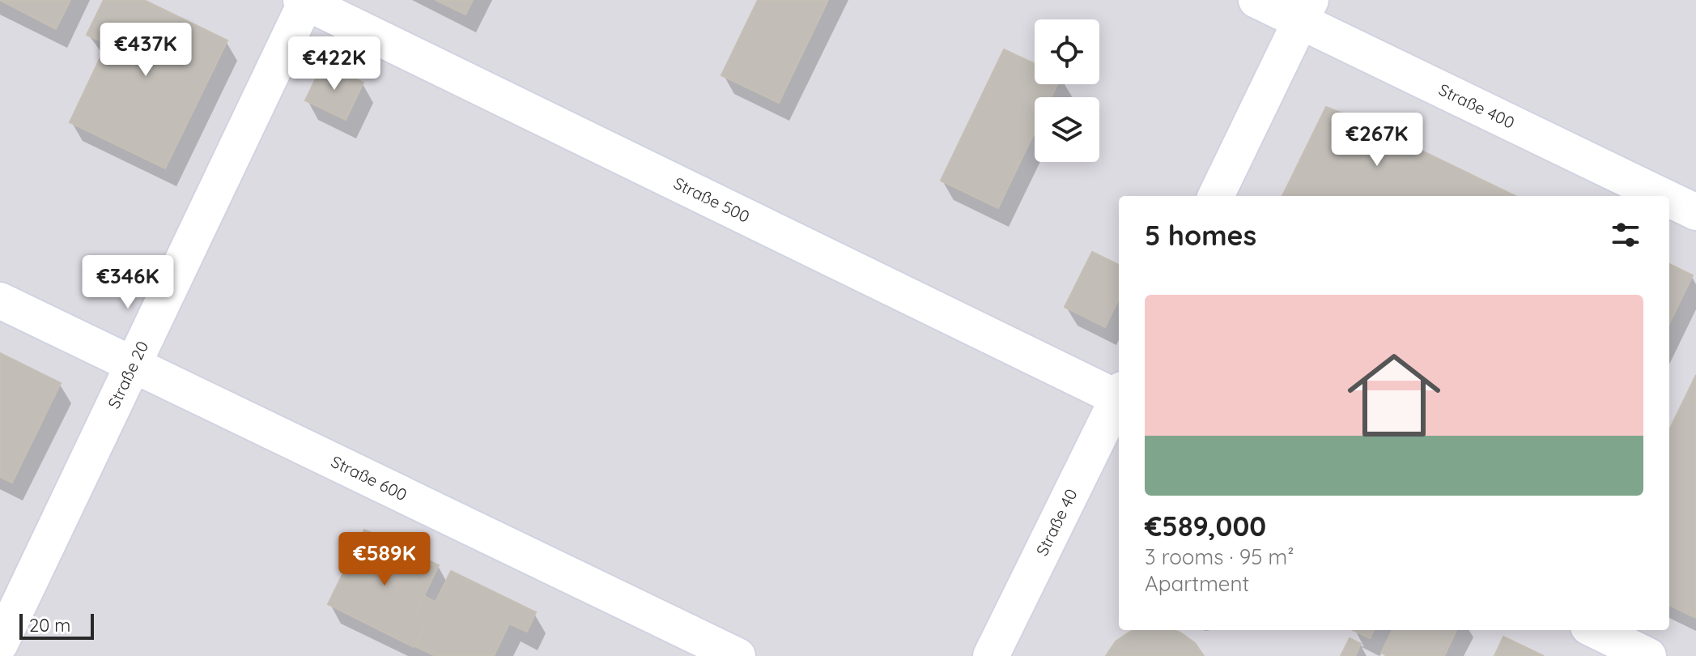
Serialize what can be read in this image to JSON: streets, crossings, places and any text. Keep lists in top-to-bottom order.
{
  "streets": {
    "street": [
      "Straße 400",
      "Straße 500",
      "Straße 20",
      "Straße 600",
      "Straße 40"
    ]
  },
  "crossings": [
    ["Straße 500", "Straße 20"],
    ["Straße 20", "Straße 600"]
  ],
  "scale_bar": "20 m",
  "page": {
    "price": [
      "€437K",
      "€422K",
      "€267K",
      "€346K",
      "€589K"
    ],
    "heading": "5 homes",
    "list": [
      {
        "name": "€589,000",
        "note": "3 rooms · 95 m² · Apartment"
      }
    ],
    "scale": "20 m"
  }
}
